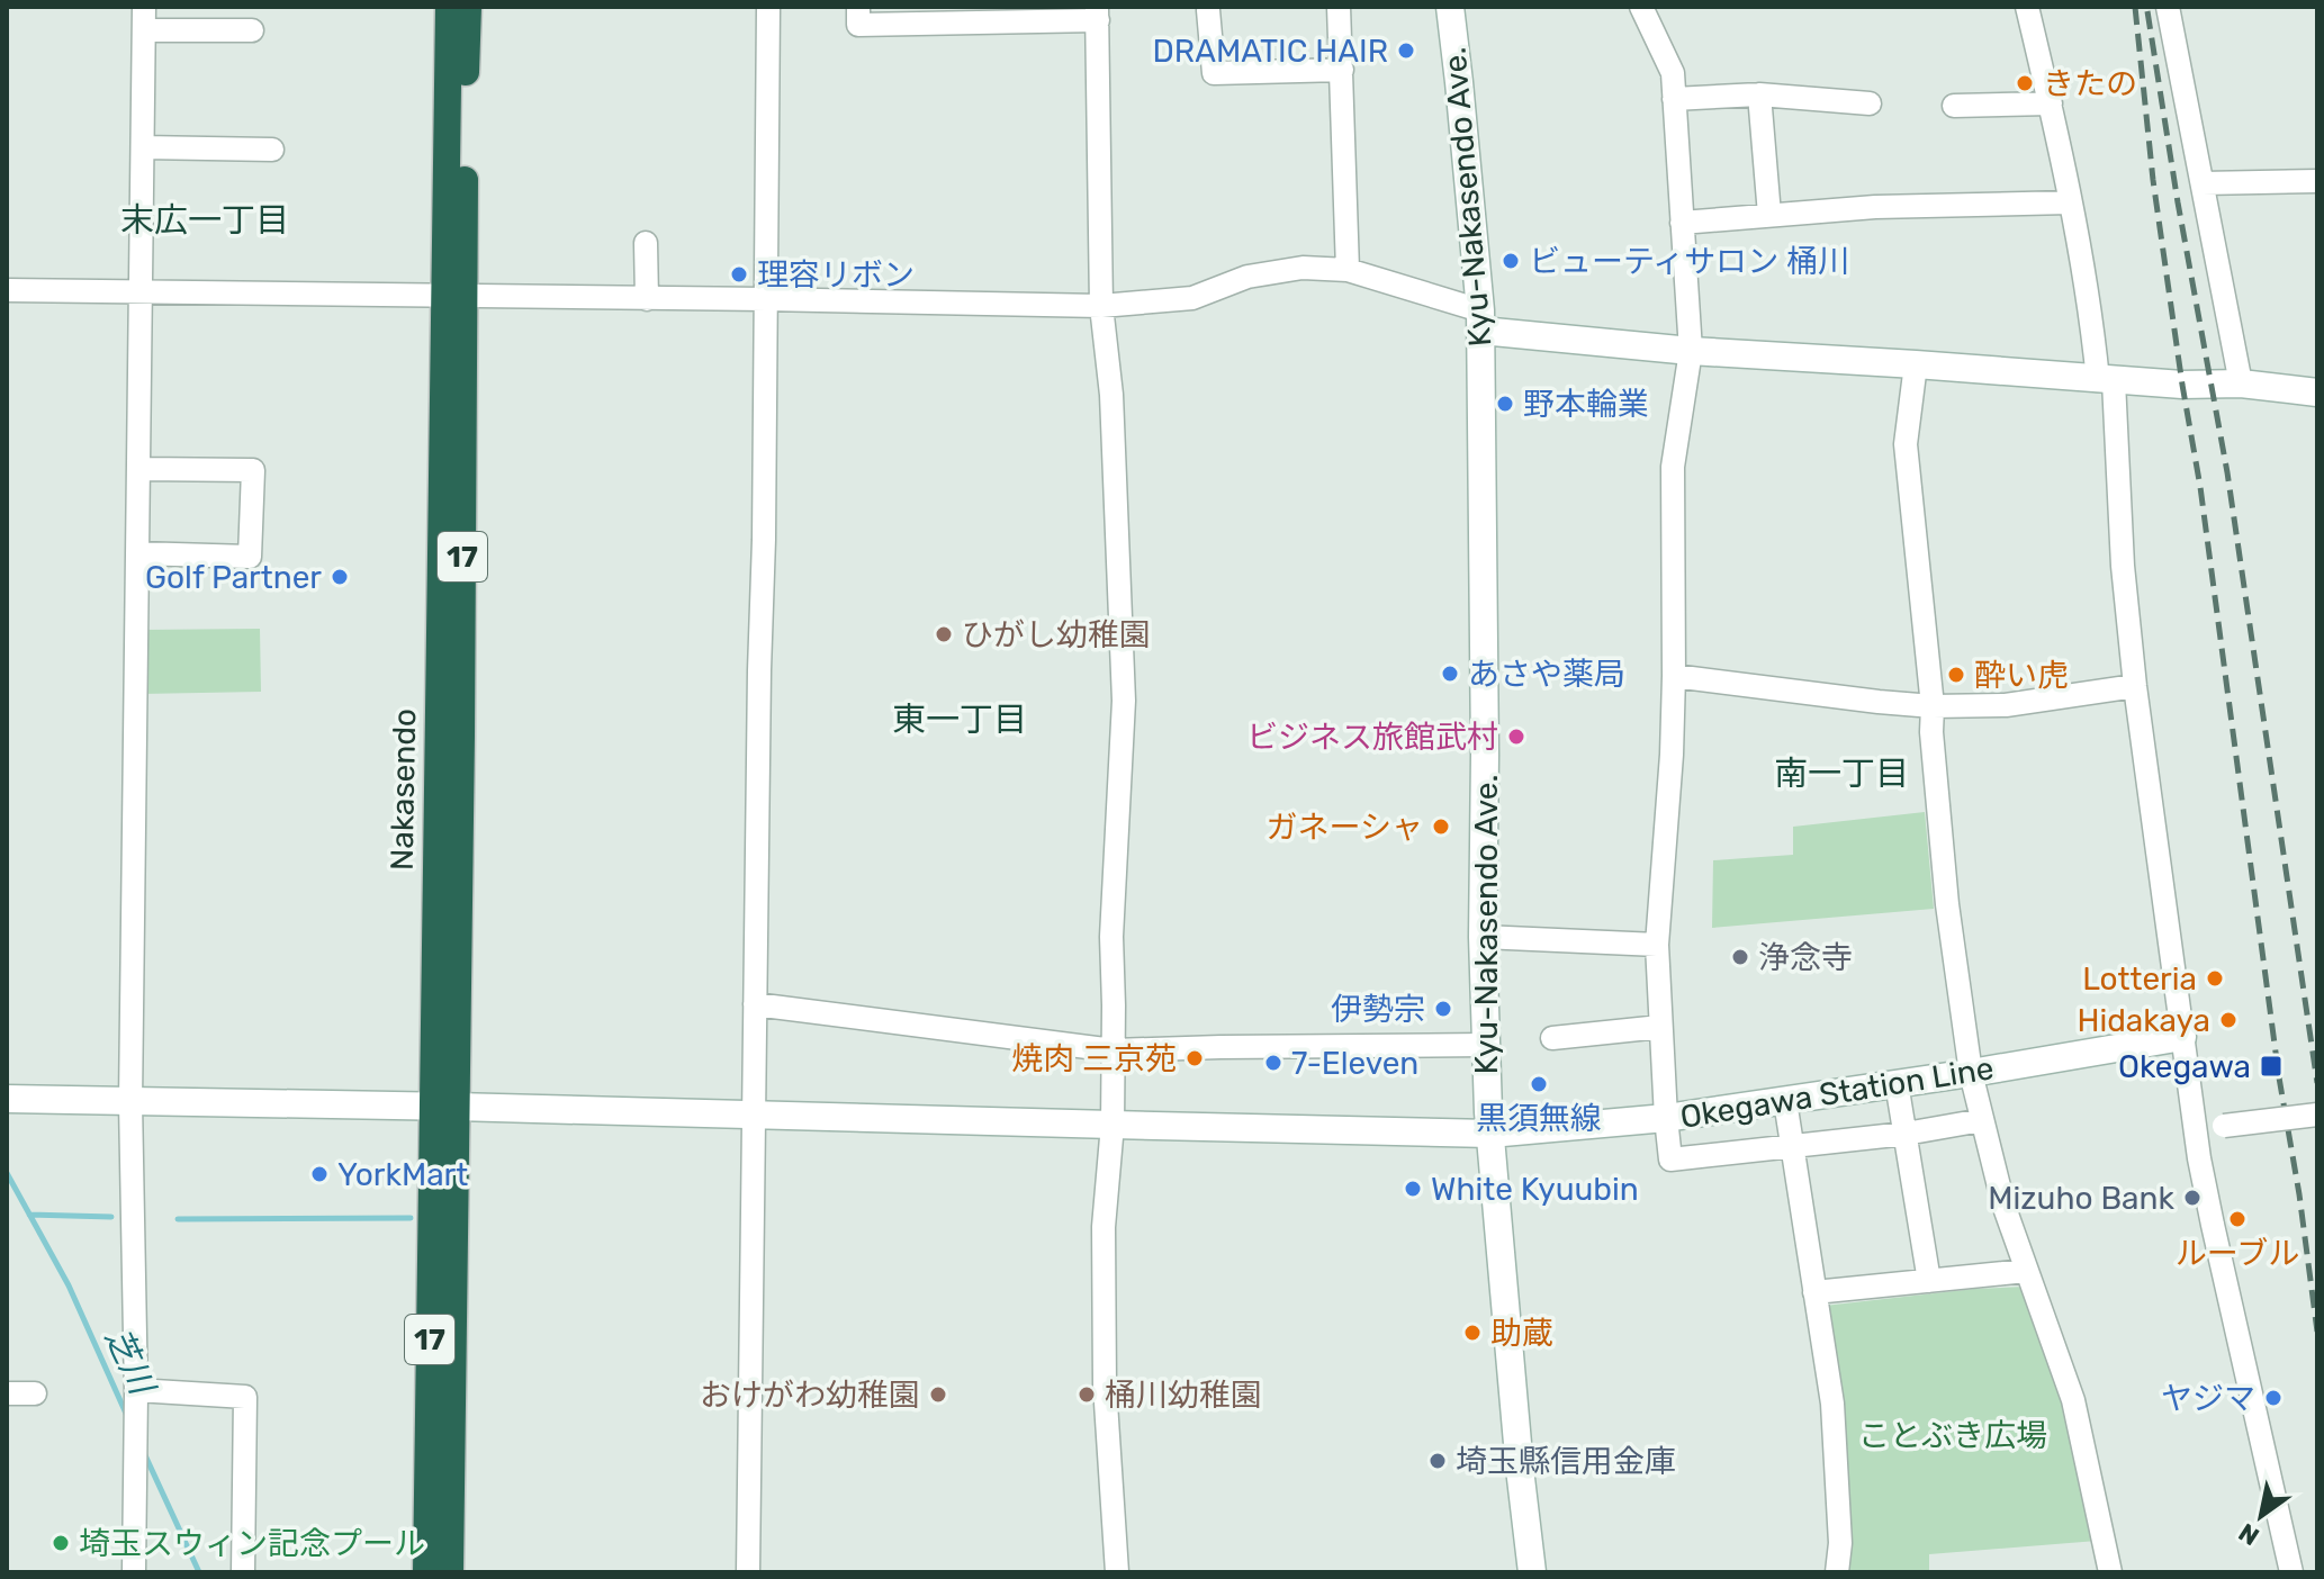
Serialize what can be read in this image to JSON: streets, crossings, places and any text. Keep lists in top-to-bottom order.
{
  "streets": {
    "highway": ["17", "Nakasendo"],
    "street": ["Kyu-Nakasendo Ave.", "Okegawa Station Line"]
  },
  "crossings": [
    ["Kyu-Nakasendo Ave.", "Okegawa Station Line"],
    ["Nakasendo", "Okegawa Station Line"]
  ],
  "districts": ["末広一丁目", "東一丁目", "南一丁目"],
  "water": ["芝川"],
  "parks": ["ことぶき広場"],
  "places": {
    "other": [
      "DRAMATIC HAIR",
      "きたの",
      "ビューティサロン 桶川",
      "理容リボン",
      "野本輪業",
      "Golf Partner",
      "ひがし幼稚園",
      "あさや薬局",
      "酔い虎",
      "ビジネス旅館武村",
      "ガネーシャ",
      "浄念寺",
      "Lotteria",
      "伊勢宗",
      "Hidakaya",
      "焼肉 三京苑",
      "7-Eleven",
      "黒須無線",
      "YorkMart",
      "White Kyuubin",
      "Mizuho Bank",
      "ルーブル",
      "助蔵",
      "おけがわ幼稚園",
      "桶川幼稚園",
      "ヤジマ",
      "埼玉縣信用金庫",
      "埼玉スウィン記念プール"
    ],
    "transit": ["Okegawa"]
  },
  "north": "bottom left"
}
